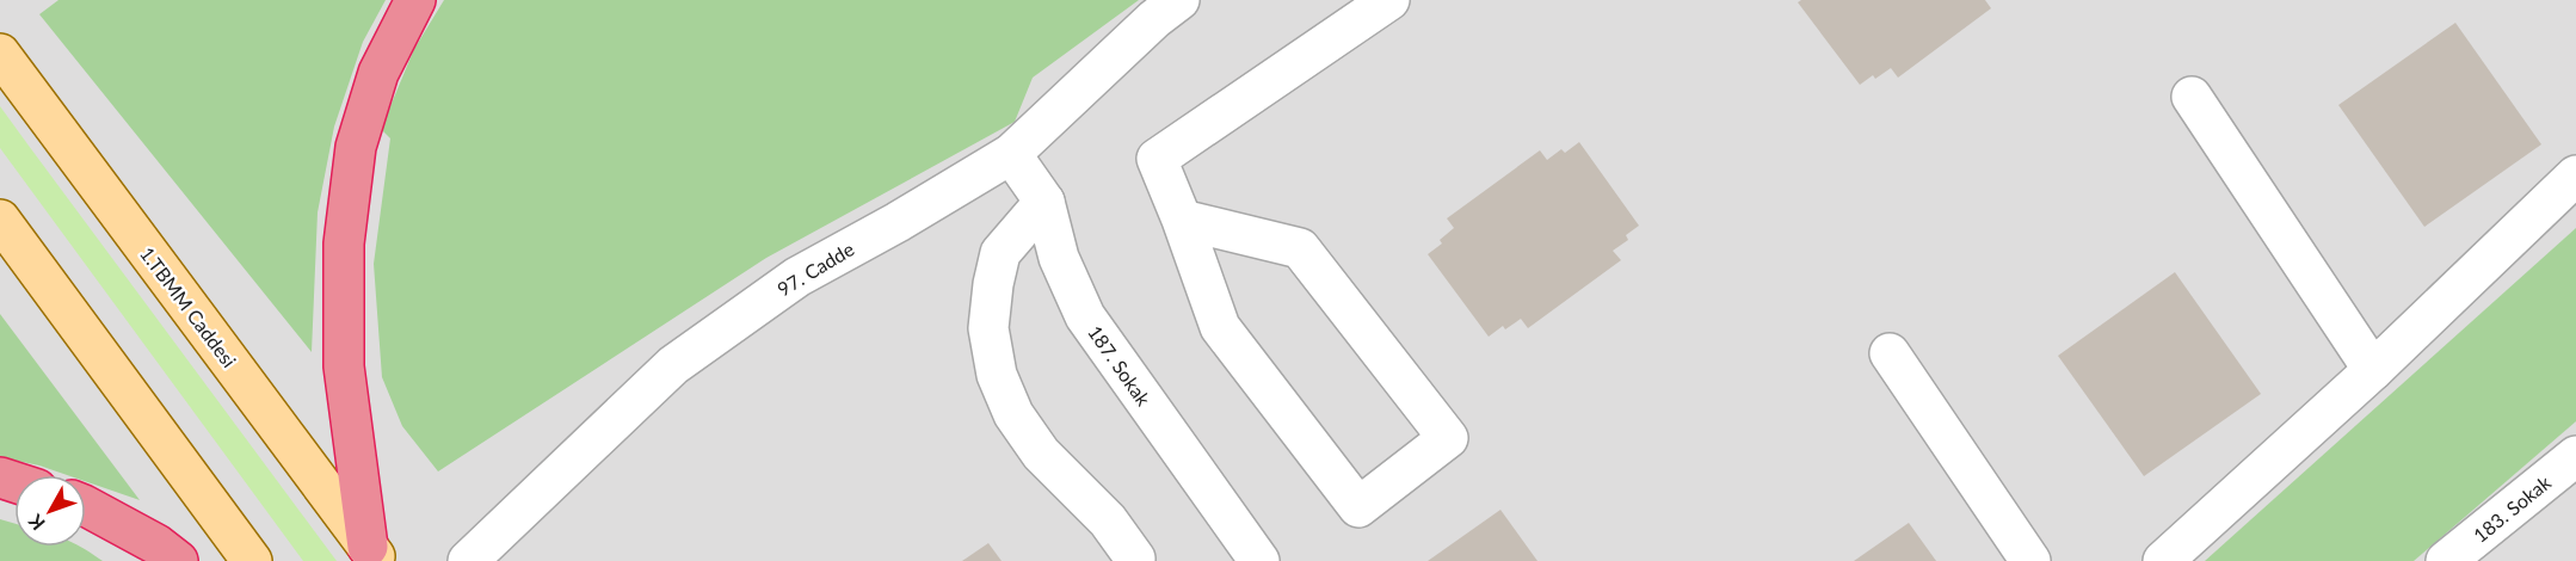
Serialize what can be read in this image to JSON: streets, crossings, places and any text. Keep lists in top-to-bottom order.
{
  "streets": {
    "main road": ["1.TBMM Caddesi"],
    "street": ["97. Cadde", "187. Sokak", "183. Sokak"]
  },
  "crossings": [
    ["97. Cadde", "187. Sokak"]
  ],
  "north": "bottom left"
}
